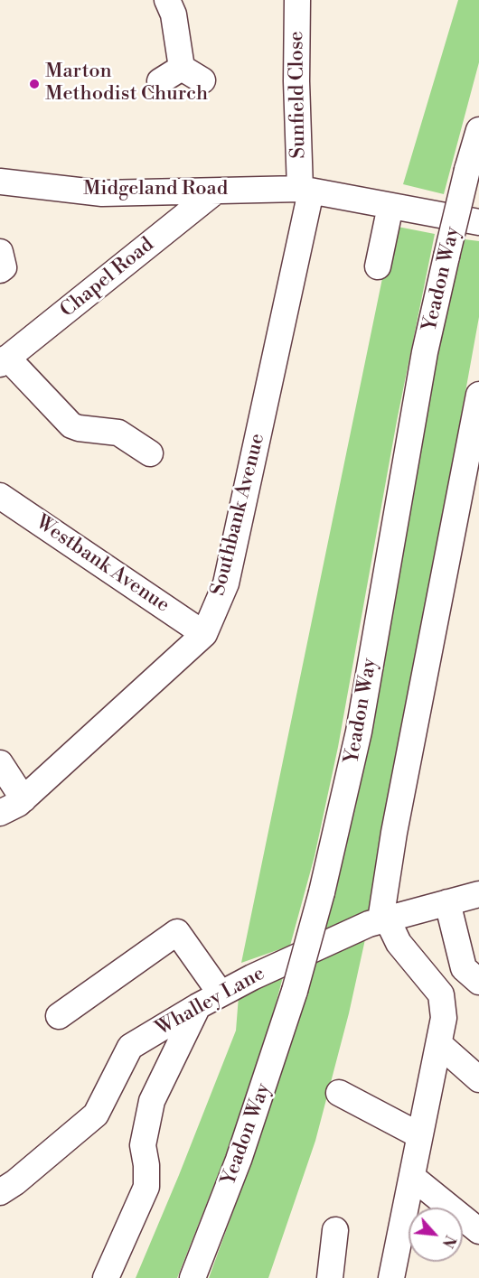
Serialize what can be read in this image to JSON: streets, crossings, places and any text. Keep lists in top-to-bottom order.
{
  "streets": {
    "street": [
      "Sunfield Close",
      "Midgeland Road",
      "Chapel Road",
      "Yeadon Way",
      "Southbank Avenue",
      "Westbank Avenue",
      "Whalley Lane"
    ]
  },
  "crossings": [
    ["Sunfield Close", "Midgeland Road"],
    ["Sunfield Close", "Southbank Avenue"],
    ["Midgeland Road", "Chapel Road"],
    ["Midgeland Road", "Southbank Avenue"],
    ["Southbank Avenue", "Westbank Avenue"]
  ],
  "places": ["Marton Methodist Church"],
  "north": "bottom right"
}
